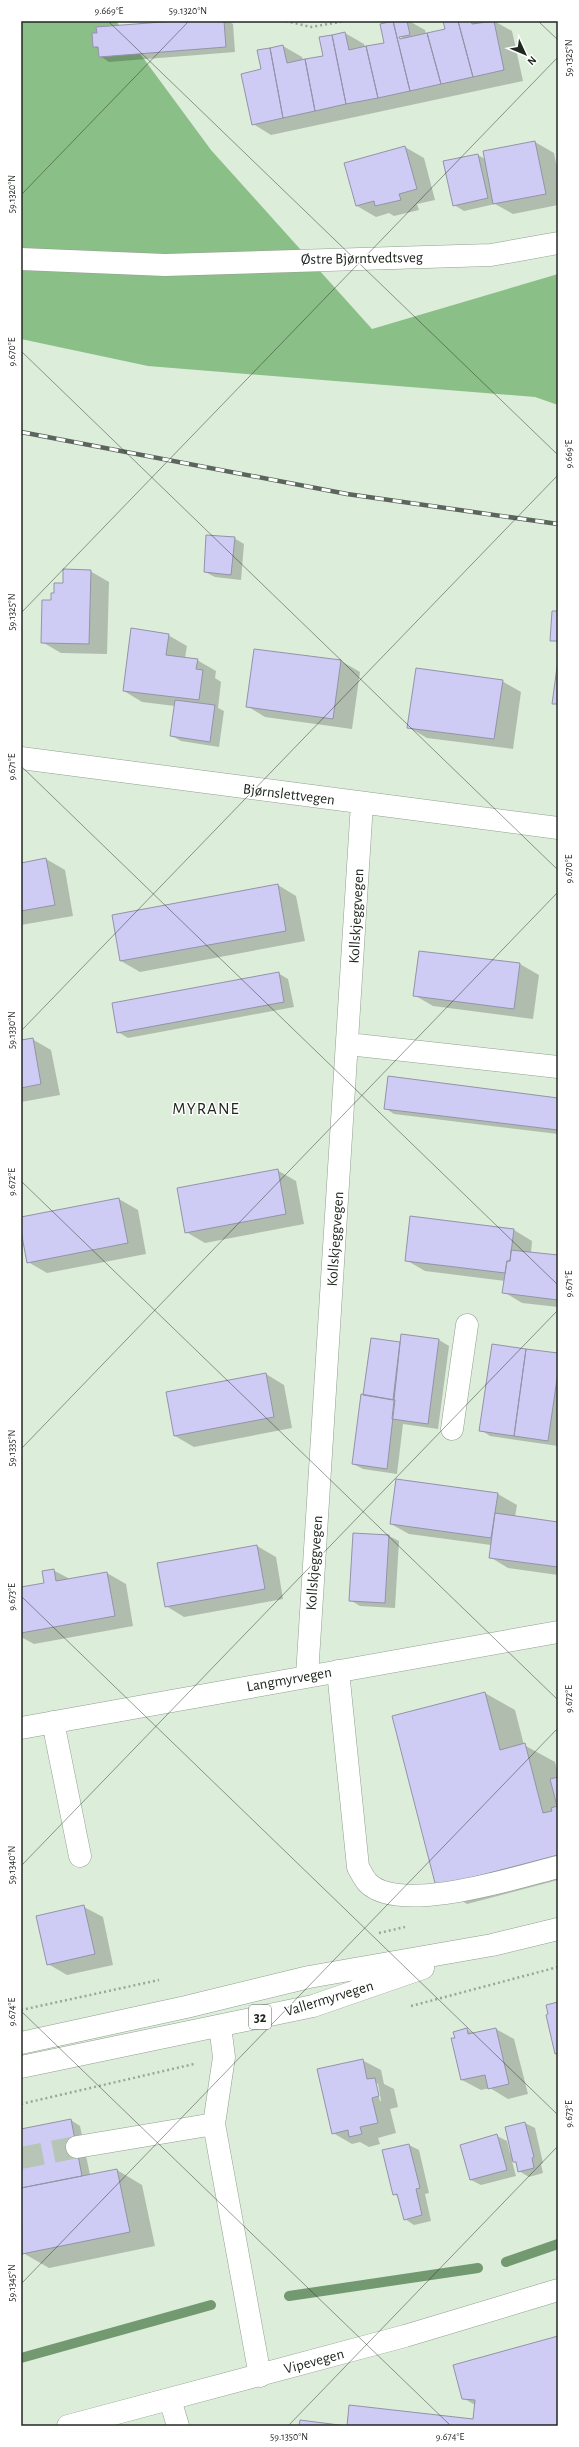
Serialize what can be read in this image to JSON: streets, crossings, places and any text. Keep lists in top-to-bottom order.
{
  "streets": {
    "street": [
      "Østre Bjørntvedtsveg",
      "Bjørnslettvegen",
      "Kollskjeggvegen",
      "Langmyrvegen",
      "Vallermyrvegen",
      "32",
      "Vipevegen"
    ]
  },
  "crossings": [
    ["Bjørnslettvegen", "Kollskjeggvegen"],
    ["Kollskjeggvegen", "Langmyrvegen"]
  ],
  "districts": ["MYRANE"],
  "north": "bottom right",
  "coordinates": [
    "9.669°E",
    "59.1320°N",
    "59.1325°N",
    "9.670°E",
    "9.671°E",
    "59.1330°N",
    "9.672°E",
    "59.1335°N",
    "9.673°E",
    "59.1340°N",
    "9.674°E",
    "59.1345°N",
    "59.1350°N"
  ]
}
